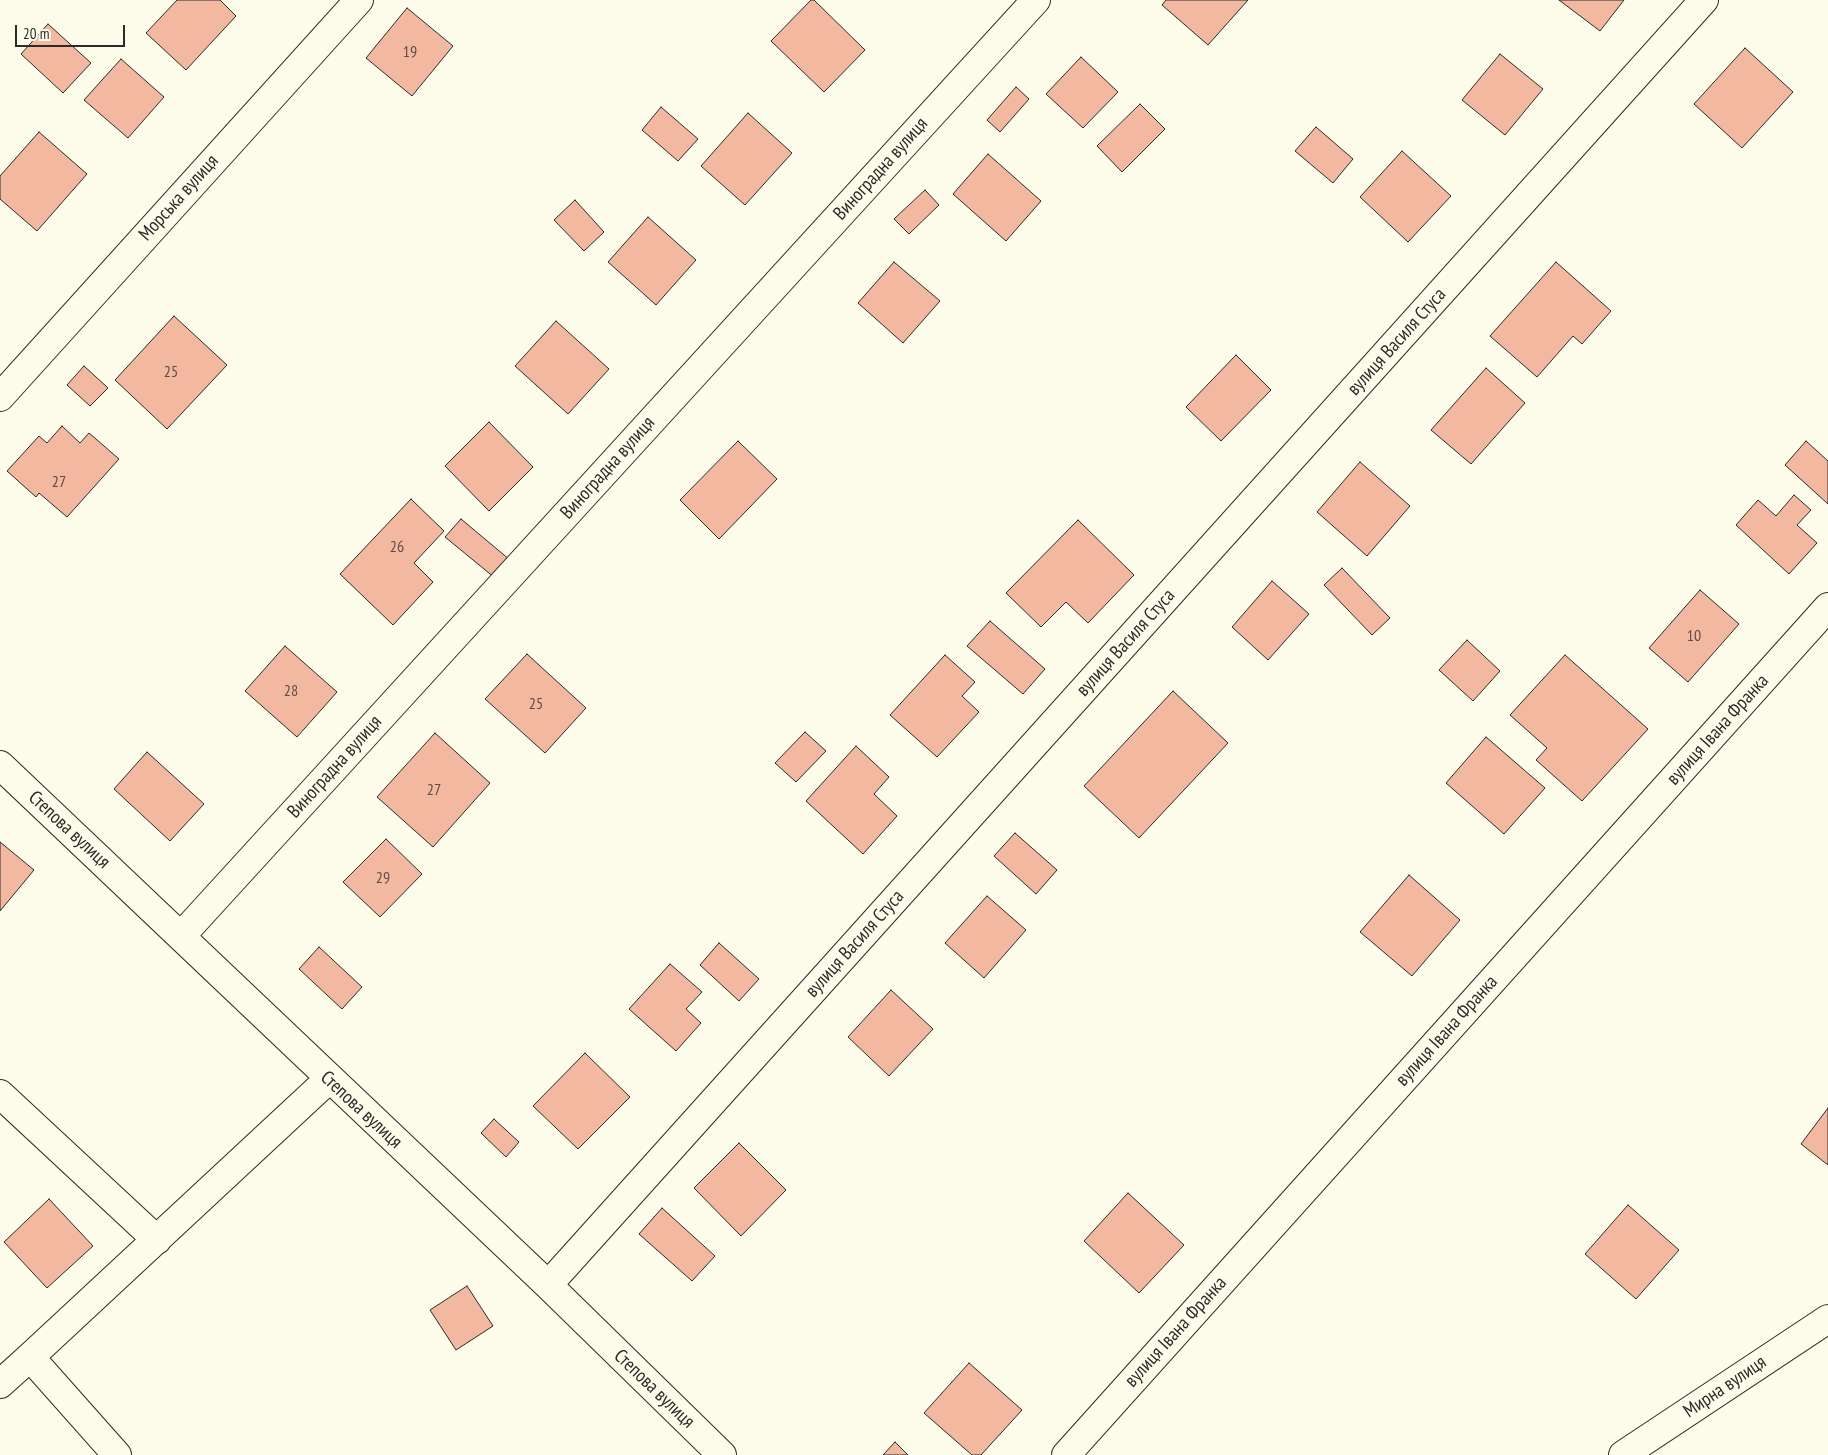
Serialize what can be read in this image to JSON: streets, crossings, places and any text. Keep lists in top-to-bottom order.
{
  "streets": {
    "street": [
      "Виноградна вулиця",
      "Морська вулиця",
      "вулиця Василя Стуса",
      "вулиця Івана Франка",
      "Степова вулиця",
      "Мирна вулиця"
    ]
  },
  "crossings": [
    ["Виноградна вулиця", "Степова вулиця"],
    ["вулиця Василя Стуса", "Степова вулиця"]
  ],
  "house_numbers": [
    "19",
    "25",
    "27",
    "26",
    "10",
    "28",
    "25",
    "27",
    "29"
  ],
  "scale_bar": "20 m"
}
